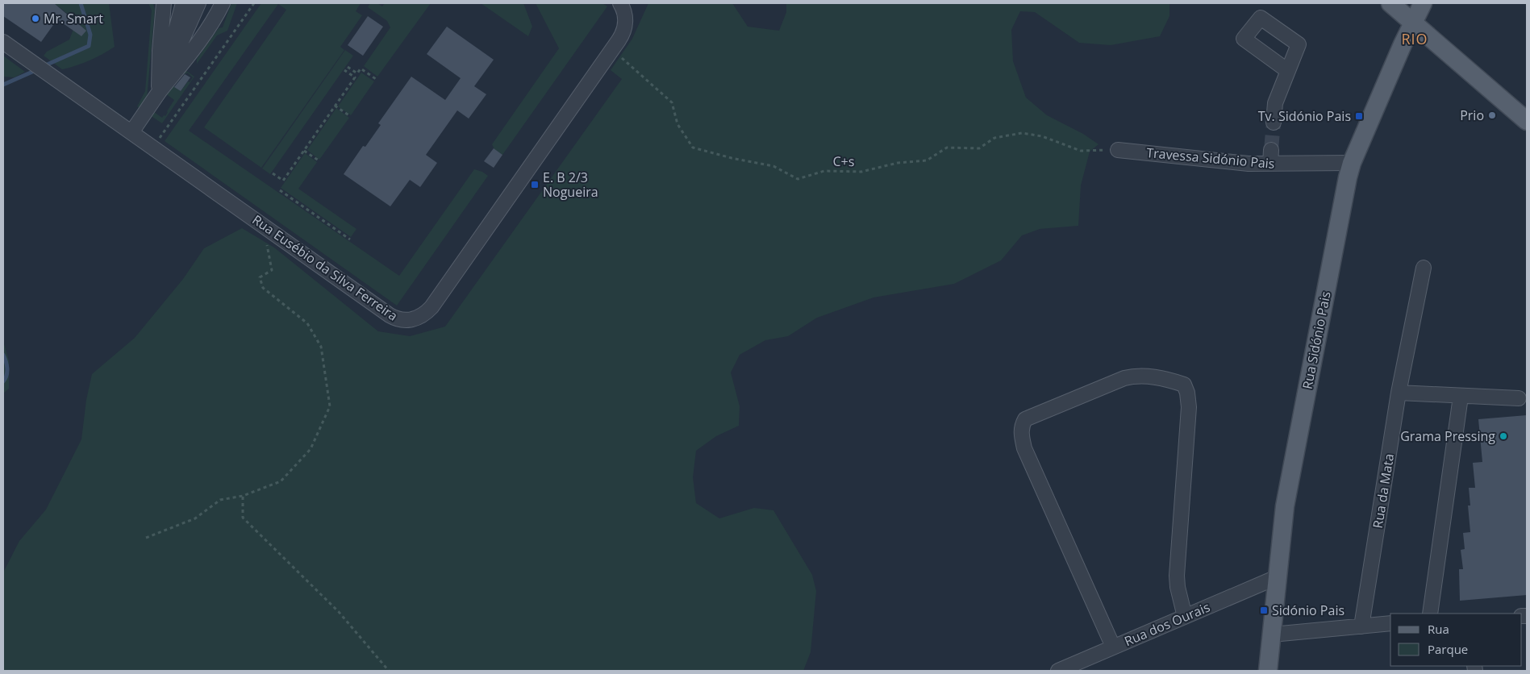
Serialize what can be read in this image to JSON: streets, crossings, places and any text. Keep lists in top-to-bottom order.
{
  "streets": {
    "main road": ["Rua Sidónio Pais"],
    "street": [
      "Travessa Sidónio Pais",
      "Rua Eusébio da Silva Ferreira",
      "Rua da Mata",
      "Rua dos Ourais"
    ],
    "path": ["C+s"]
  },
  "crossings": [
    ["Travessa Sidónio Pais", "C+s"],
    ["Travessa Sidónio Pais", "Rua Sidónio Pais"],
    ["C+s", "Rua Eusébio da Silva Ferreira"],
    ["Rua Sidónio Pais", "Rua dos Ourais"]
  ],
  "districts": ["RIO"],
  "places": {
    "other": ["Mr. Smart", "Prio", "Grama Pressing"],
    "transit": ["Tv. Sidónio Pais", "E. B 2/3 Nogueira", "Sidónio Pais"]
  },
  "legend": ["Rua", "Parque"]
}
